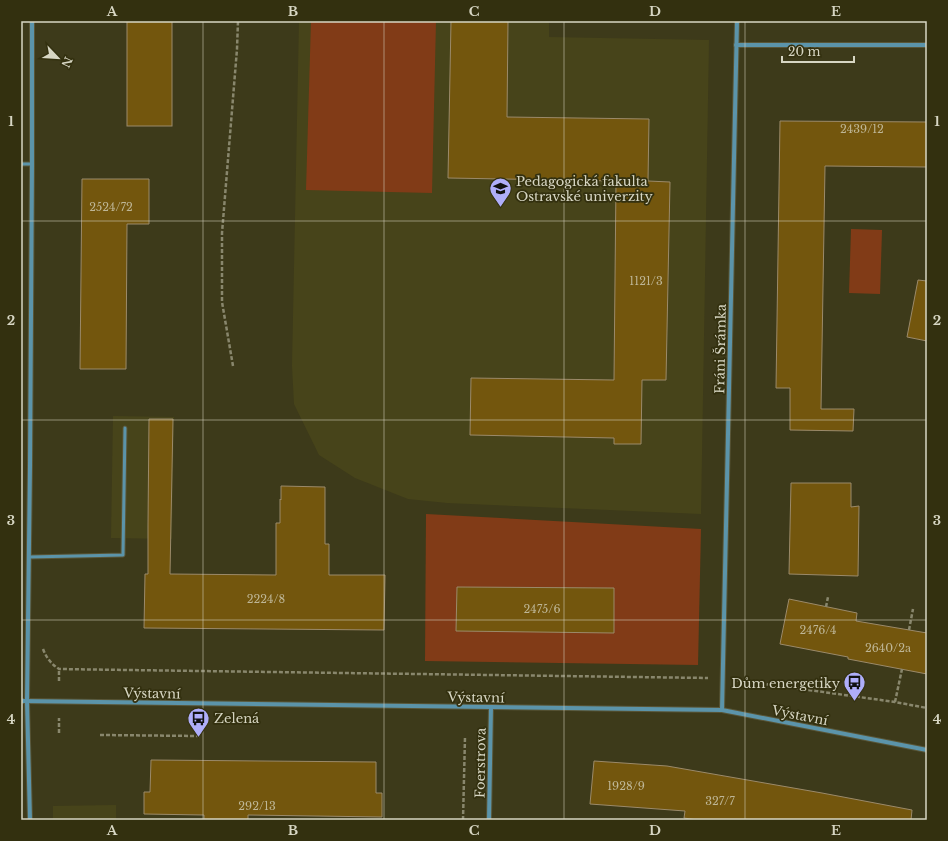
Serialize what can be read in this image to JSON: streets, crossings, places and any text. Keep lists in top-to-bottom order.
{
  "streets": {
    "street": ["Fráni Šrámka", "Výstavní", "Foerstrova"]
  },
  "crossings": [
    ["Fráni Šrámka", "Výstavní"],
    ["Výstavní", "Foerstrova"]
  ],
  "places": {
    "school or university": ["Pedagogická fakulta Ostravské univerzity"],
    "bus stop": ["Dům energetiky", "Zelená"]
  },
  "house_numbers": [
    "2439/12",
    "2524/72",
    "1121/3",
    "2224/8",
    "2475/6",
    "2476/4",
    "2640/2a",
    "1928/9",
    "327/7",
    "292/13"
  ],
  "scale_bar": "20 m",
  "north": "bottom right",
  "grid": {
    "columns": [
      "A",
      "B",
      "C",
      "D",
      "E"
    ],
    "rows": [
      "1",
      "2",
      "3",
      "4"
    ]
  }
}
